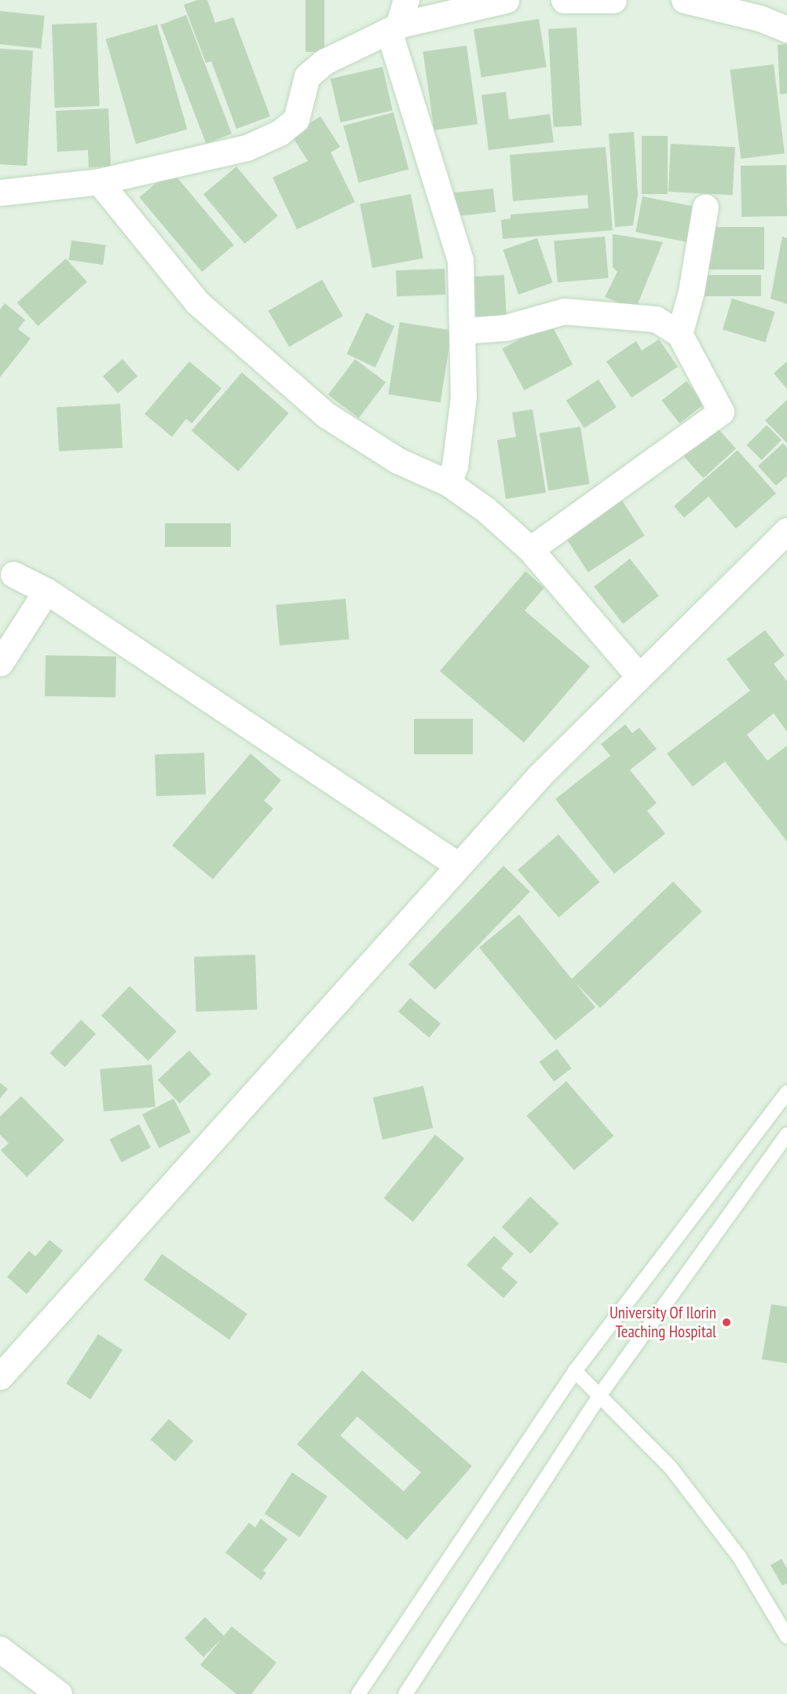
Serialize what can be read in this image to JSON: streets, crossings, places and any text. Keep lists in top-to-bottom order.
{
  "places": ["University Of Ilorin Teaching Hospital"]
}
